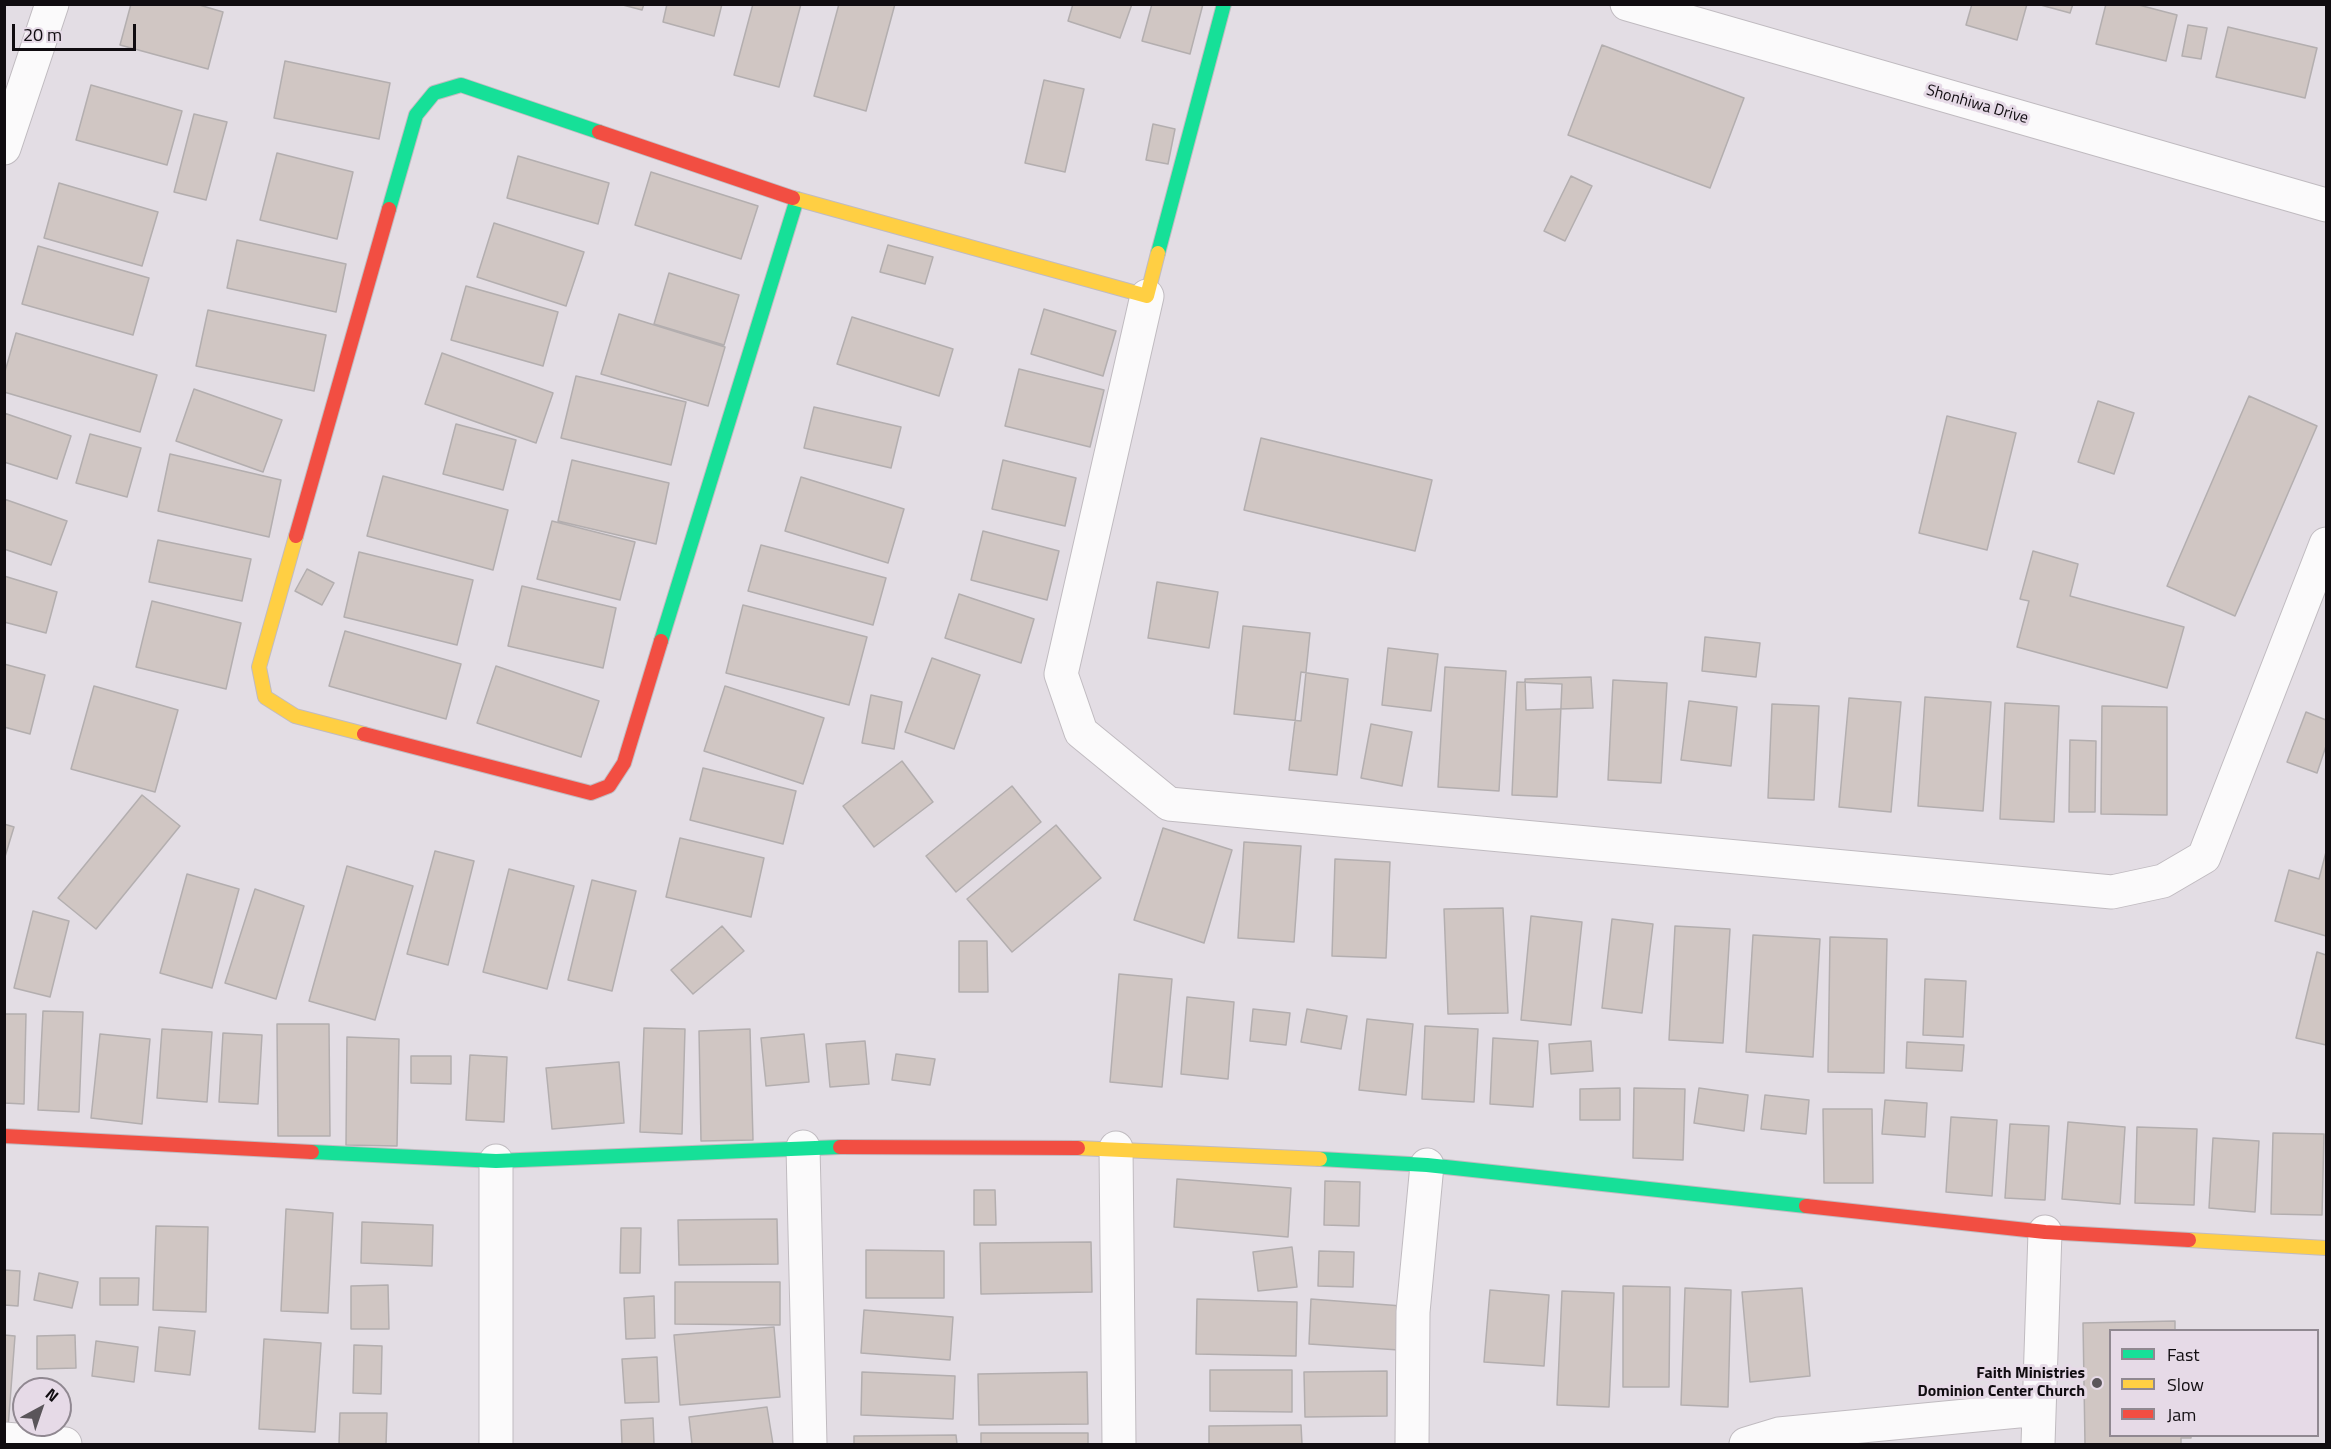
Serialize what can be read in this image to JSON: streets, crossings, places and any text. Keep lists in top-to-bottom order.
{
  "streets": {
    "street": ["Shonhiwa Drive"]
  },
  "places": ["Faith Ministries Dominion Center Church"],
  "legend": ["Fast", "Slow", "Jam"],
  "scale_bar": "20 m",
  "north": "top right"
}
